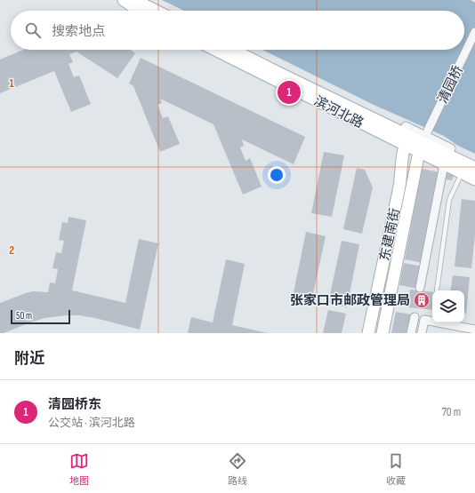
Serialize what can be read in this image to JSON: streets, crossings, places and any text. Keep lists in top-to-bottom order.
{
  "streets": {
    "main road": ["滨河北路", "东建南街"],
    "street": ["清园桥"]
  },
  "crossings": [
    ["清园桥", "滨河北路"],
    ["清园桥", "东建南街"],
    ["滨河北路", "东建南街"]
  ],
  "places": {
    "building": ["张家口市邮政管理局"]
  },
  "scale_bar": "50 m",
  "page": {
    "search": "搜索地点",
    "pins": "1",
    "scale": "50 m",
    "heading": "附近",
    "list": [
      {
        "mark": "1",
        "name": "清园桥东",
        "note": "公交站 · 滨河北路",
        "value": "70 m"
      }
    ],
    "nav": ["地图", "路线", "收藏"]
  },
  "grid": {
    "rows": ["1", "2"]
  }
}
